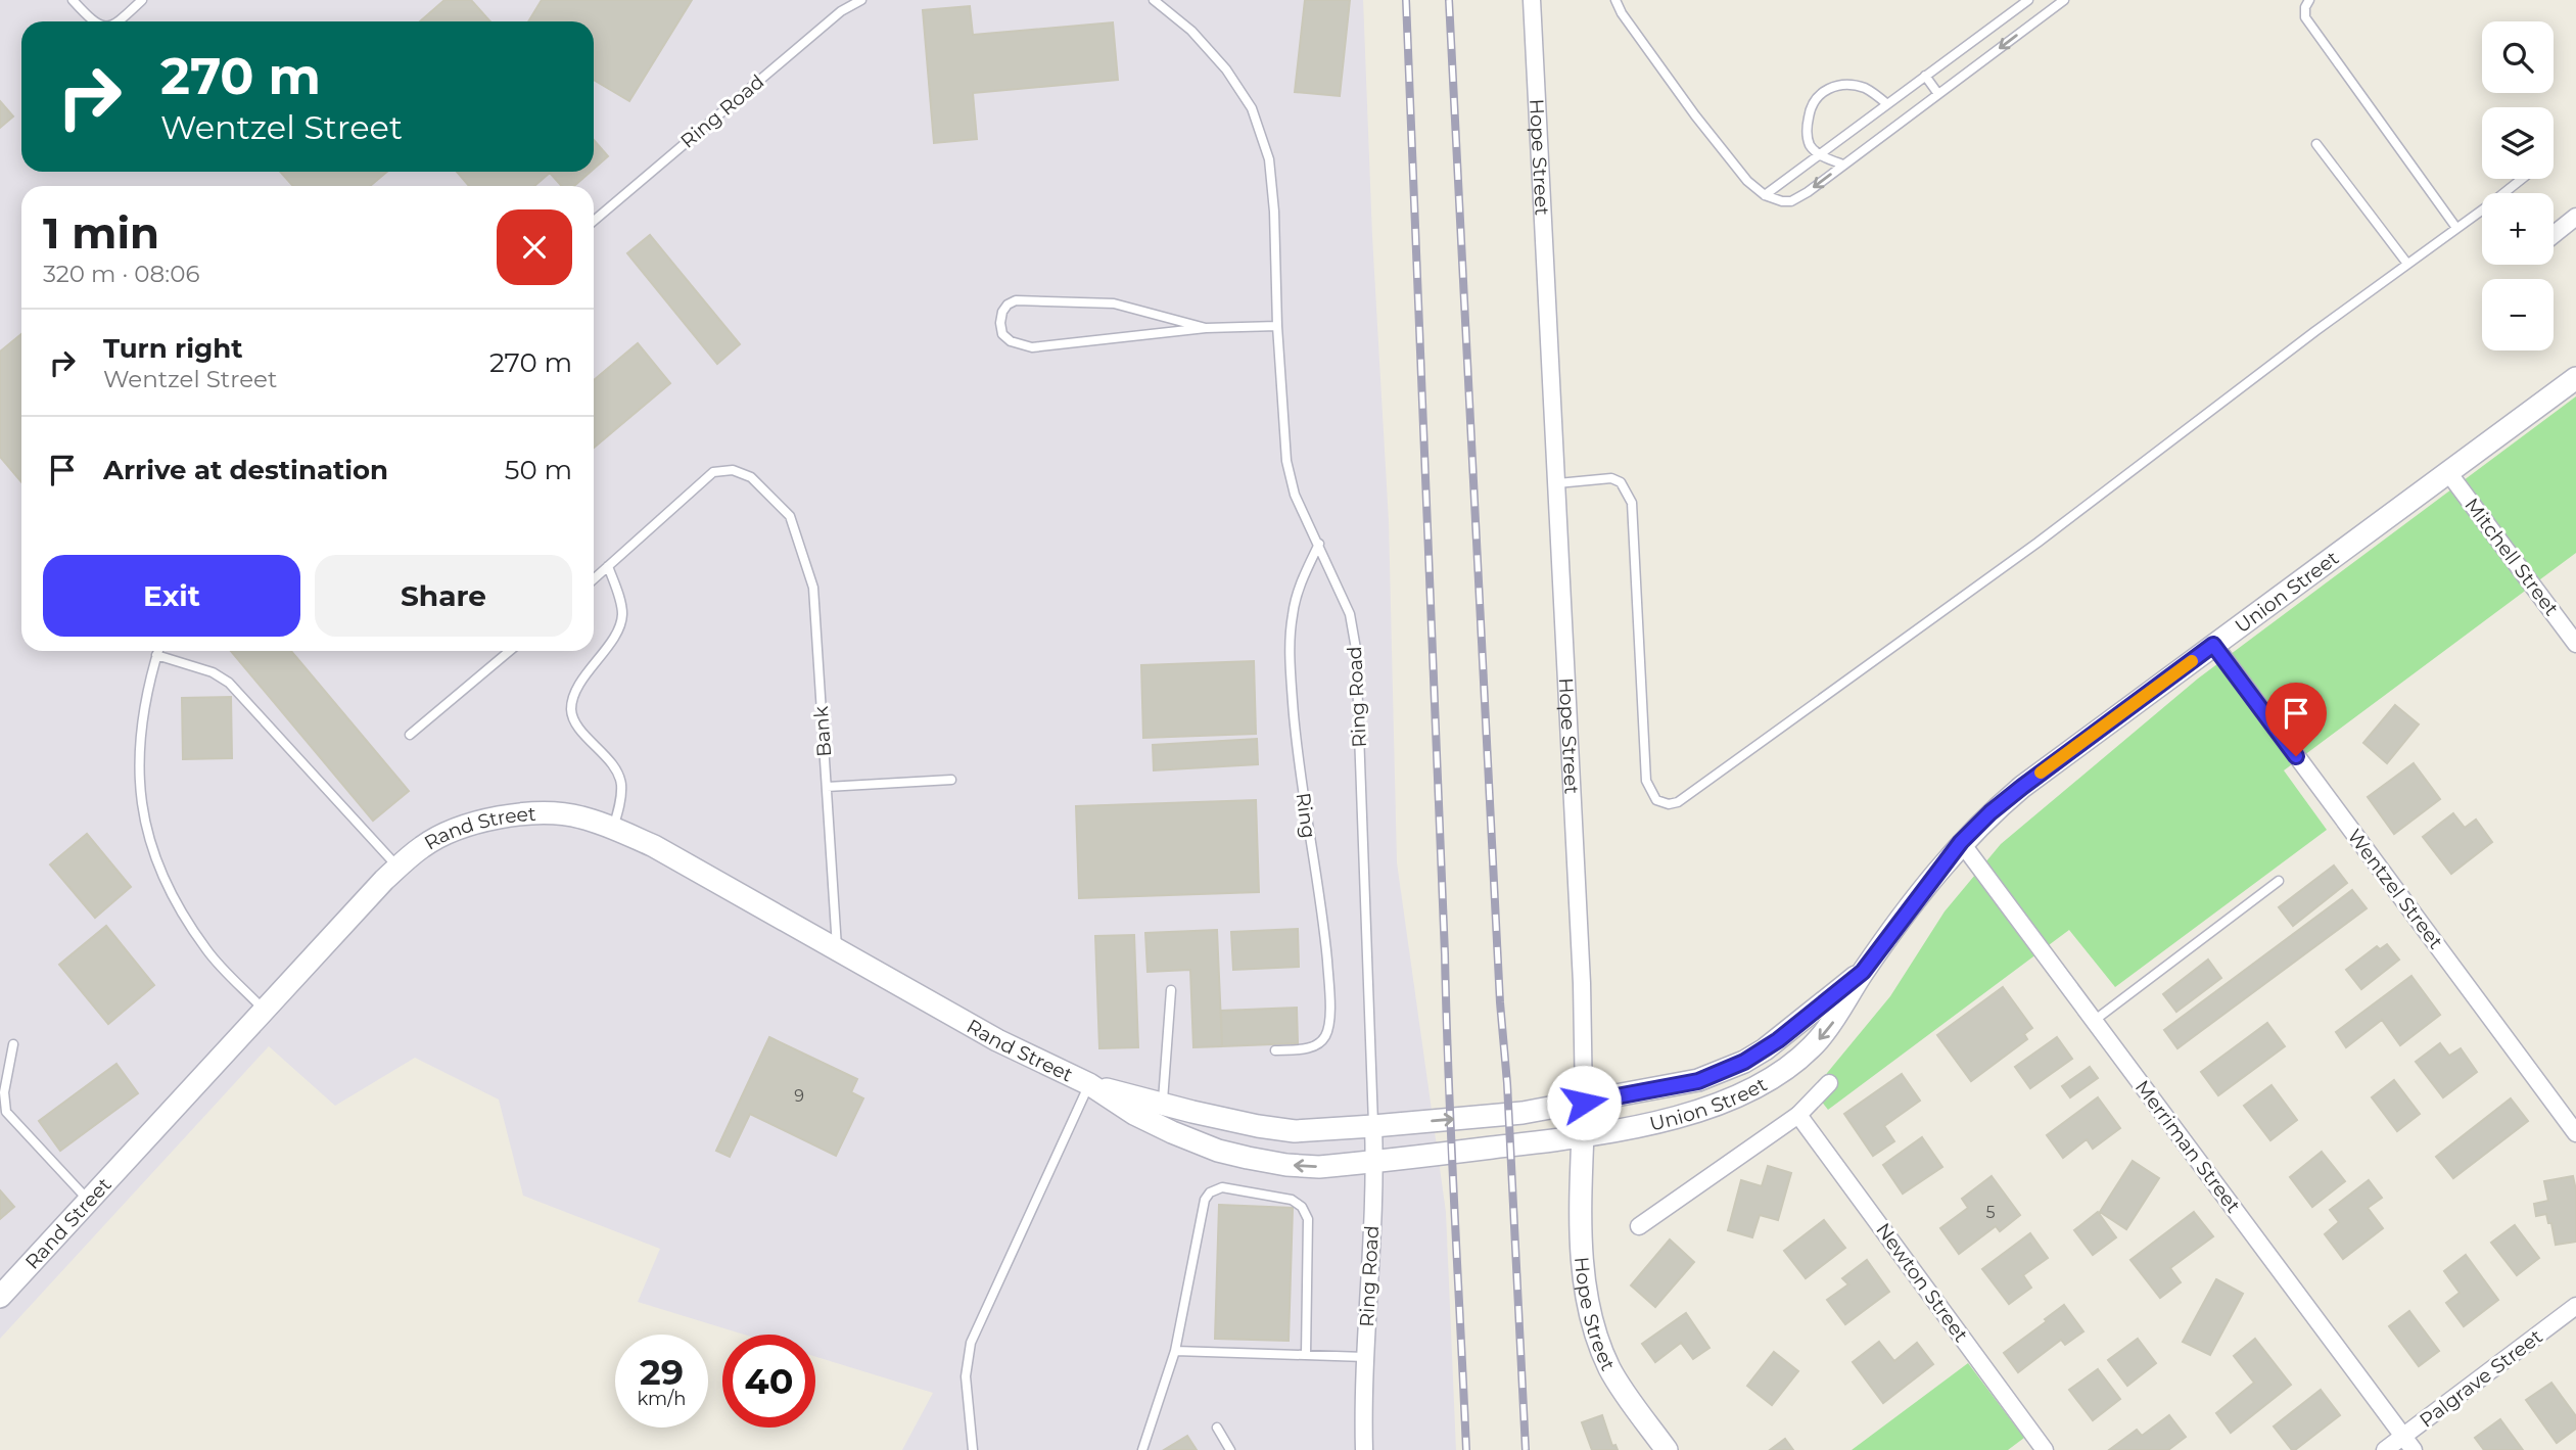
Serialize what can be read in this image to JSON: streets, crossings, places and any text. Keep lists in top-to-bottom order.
{
  "streets": {
    "street": [
      "Ring Road",
      "Hope Street",
      "Mitchell Street",
      "Union Street",
      "Rand Street",
      "Wentzel Street",
      "Merriman Street",
      "Newton Street",
      "Palgrave Street"
    ],
    "lane": ["Bank", "Ring"]
  },
  "crossings": [
    ["Ring Road", "Union Street"],
    ["Ring Road", "Ring"],
    ["Ring Road", "Rand Street"],
    ["Hope Street", "Union Street"],
    ["Mitchell Street", "Union Street"],
    ["Union Street", "Rand Street"],
    ["Union Street", "Wentzel Street"],
    ["Union Street", "Merriman Street"],
    ["Bank", "Rand Street"],
    ["Merriman Street", "Palgrave Street"]
  ],
  "house_numbers": ["9", "5"],
  "page": {
    "map_buttons": ["+", "−"],
    "turn": ["270 m", "Wentzel Street"],
    "heading": ["1 min", "320 m · 08:06"],
    "list": [
      {
        "name": "Turn right",
        "note": "Wentzel Street",
        "value": "270 m"
      },
      {
        "name": "Arrive at destination",
        "value": "50 m"
      }
    ],
    "buttons": ["Exit", "Share"],
    "speed": "29 km/h",
    "limit": "40"
  }
}
